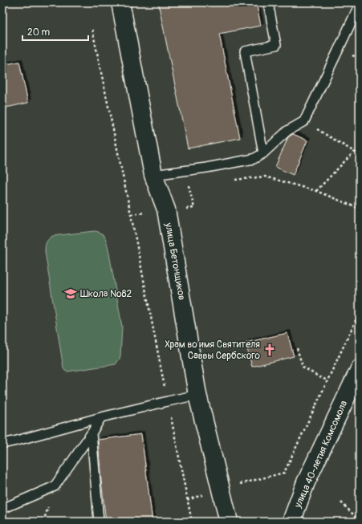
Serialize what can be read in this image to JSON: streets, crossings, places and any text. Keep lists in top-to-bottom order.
{
  "streets": {
    "street": ["улица Бетонщиков", "улица 40-летия Комсомола"]
  },
  "places": {
    "school or university": ["Школа №82"],
    "church": ["Храм во имя Святителя Саввы Сербского"]
  },
  "scale_bar": "20 m"
}
